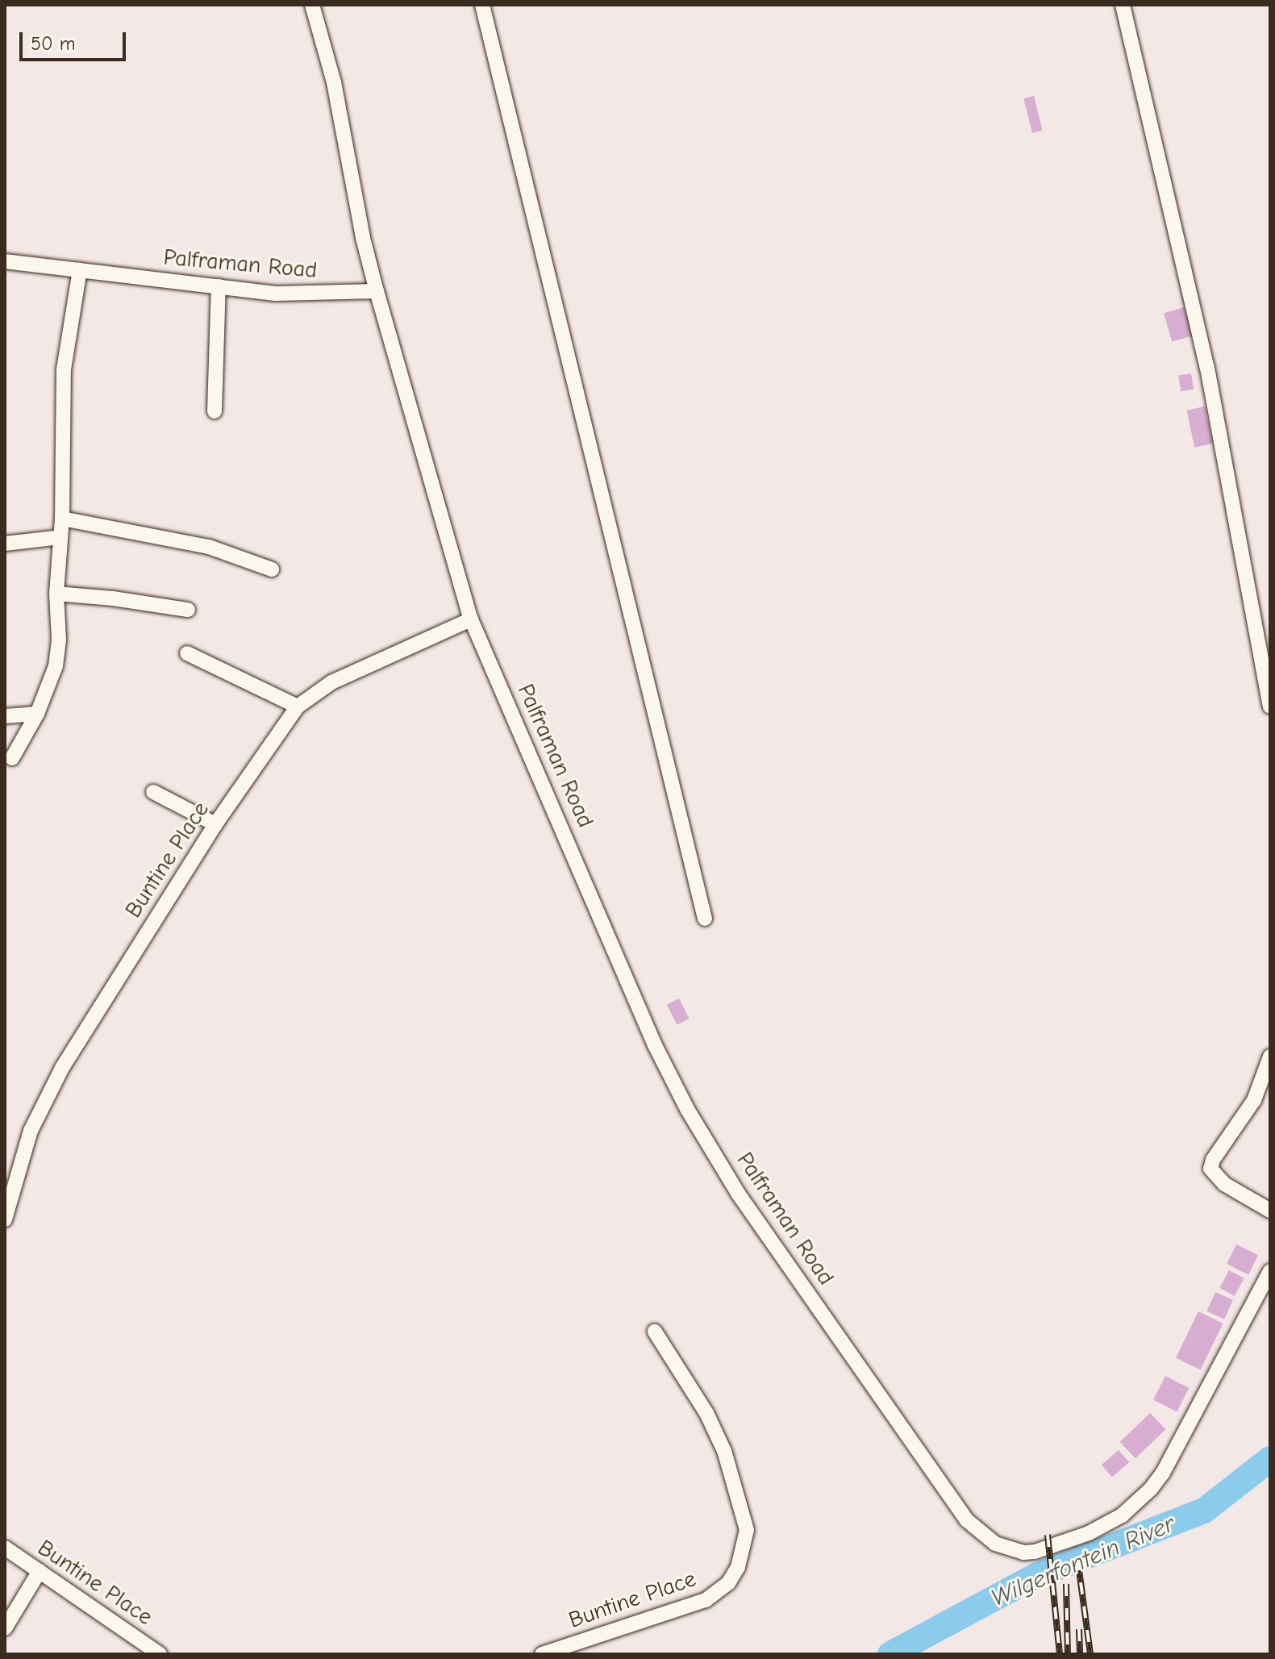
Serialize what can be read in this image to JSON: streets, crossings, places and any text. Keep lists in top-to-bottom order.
{
  "streets": {
    "street": ["Palframan Road", "Buntine Place"]
  },
  "crossings": [
    ["Palframan Road", "Buntine Place"]
  ],
  "water": ["Wilgerfontein River"],
  "scale_bar": "50 m"
}
